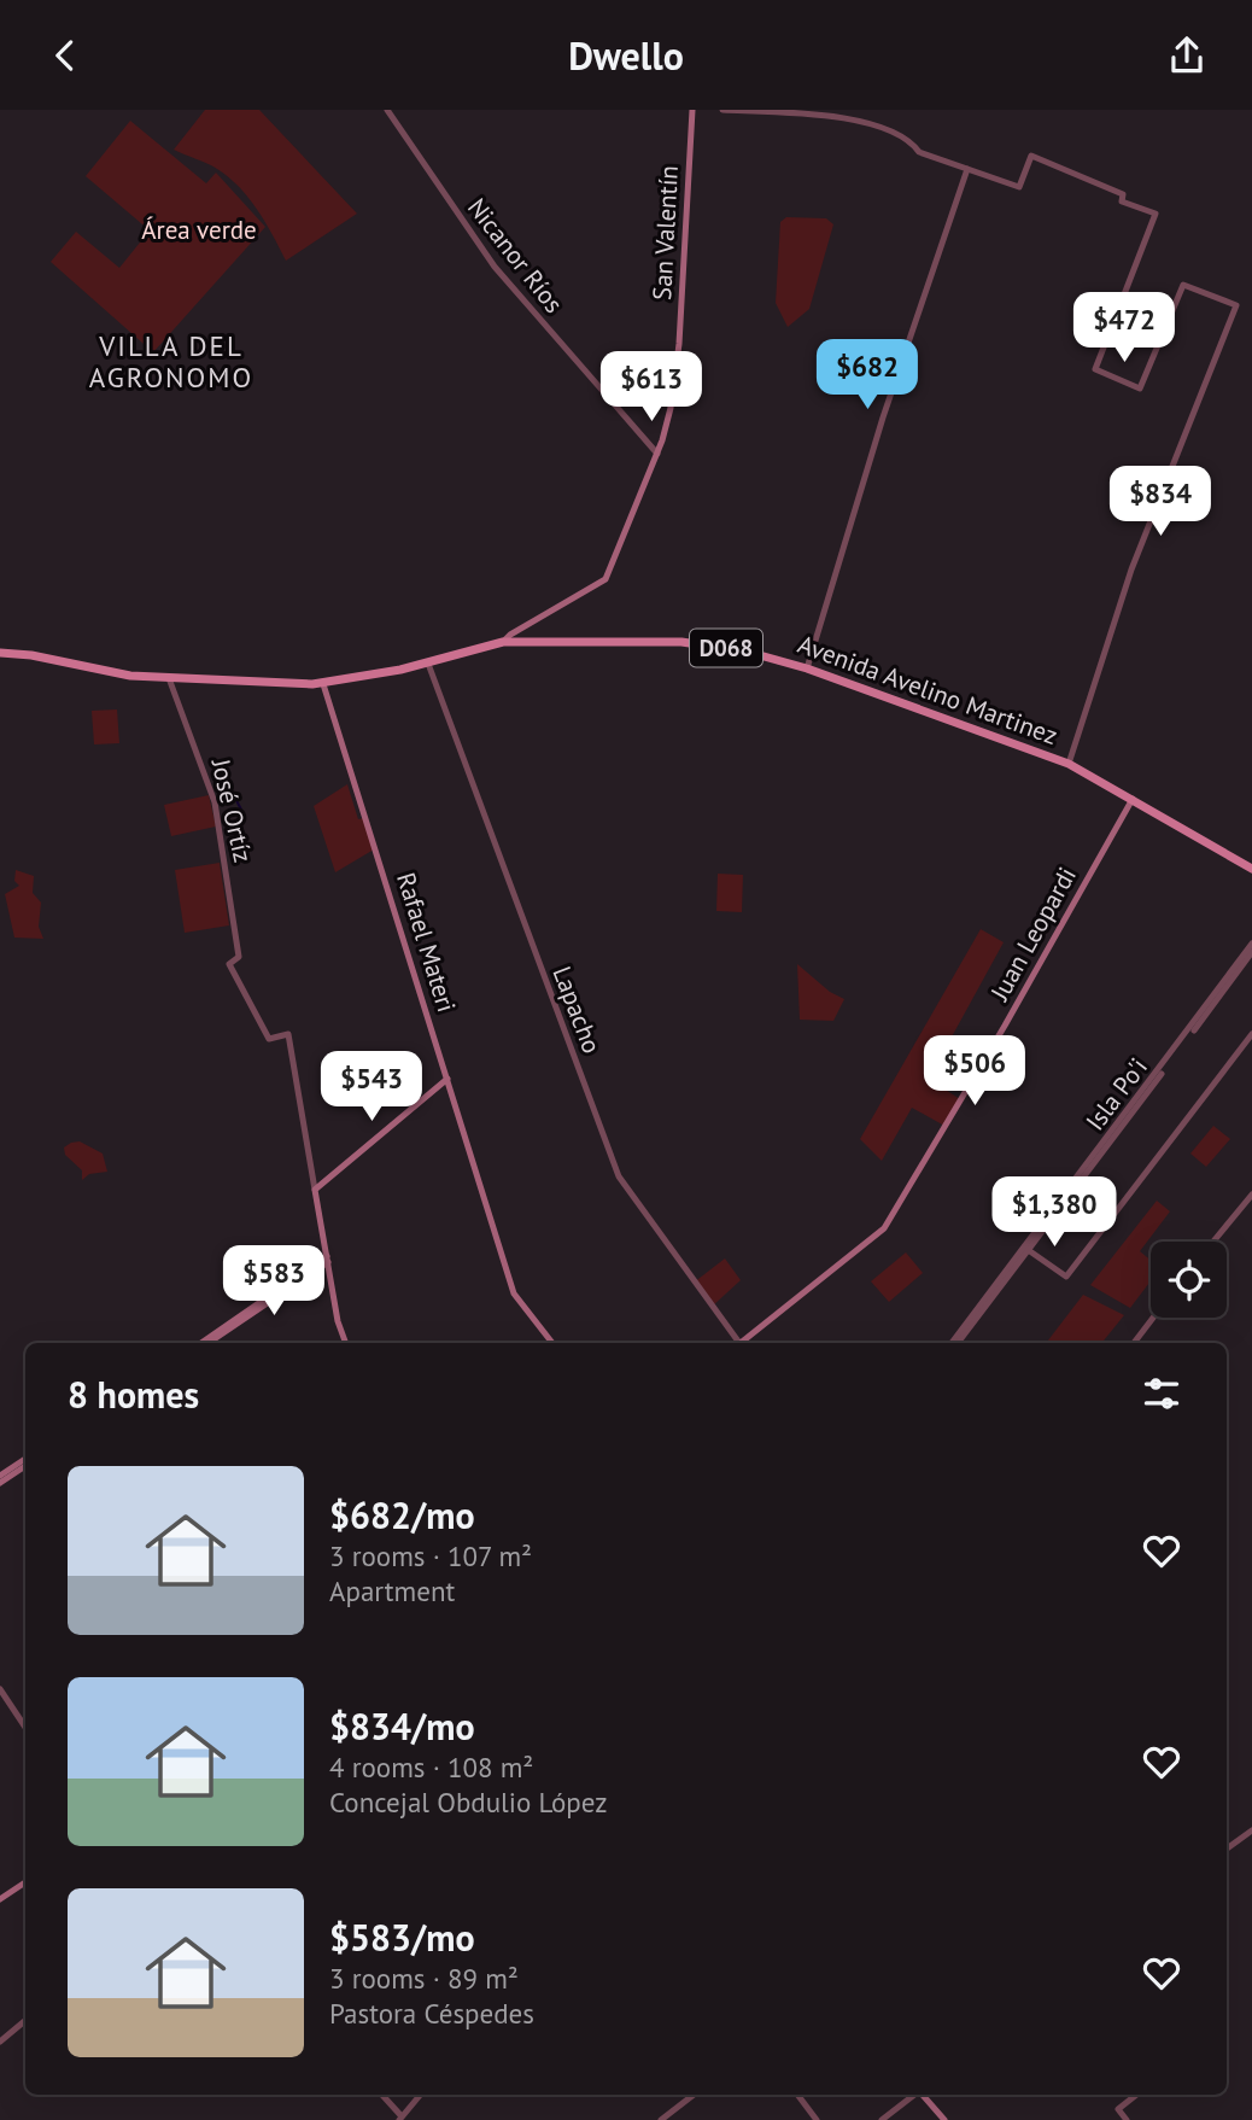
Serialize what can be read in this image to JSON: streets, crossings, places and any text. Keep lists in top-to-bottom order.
{
  "streets": {
    "main road": [
      "San Valentín",
      "D068",
      "Avenida Avelino Martinez",
      "Juan Leopardi",
      "Rafael Materi"
    ],
    "street": [
      "Nicanor Ríos",
      "José Ortíz",
      "Lapacho",
      "Isla Po'i"
    ]
  },
  "crossings": [
    ["San Valentín", "Nicanor Ríos"],
    ["San Valentín", "Avenida Avelino Martinez"],
    ["D068", "Avenida Avelino Martinez"],
    ["D068", "Juan Leopardi"],
    ["Avenida Avelino Martinez", "José Ortíz"],
    ["Avenida Avelino Martinez", "Juan Leopardi"],
    ["Avenida Avelino Martinez", "Rafael Materi"],
    ["Avenida Avelino Martinez", "Lapacho"]
  ],
  "districts": ["VILLA DEL AGRONOMO"],
  "parks": ["Área verde"],
  "page": {
    "header": "Dwello",
    "price": [
      "$472",
      "$682",
      "$613",
      "$834",
      "$506",
      "$543",
      "$1,380",
      "$583"
    ],
    "heading": "8 homes",
    "list": [
      {
        "name": "$682/mo",
        "note": "3 rooms · 107 m² · Apartment"
      },
      {
        "name": "$834/mo",
        "note": "4 rooms · 108 m² · Concejal Obdulio López"
      },
      {
        "name": "$583/mo",
        "note": "3 rooms · 89 m² · Pastora Céspedes"
      }
    ]
  }
}
